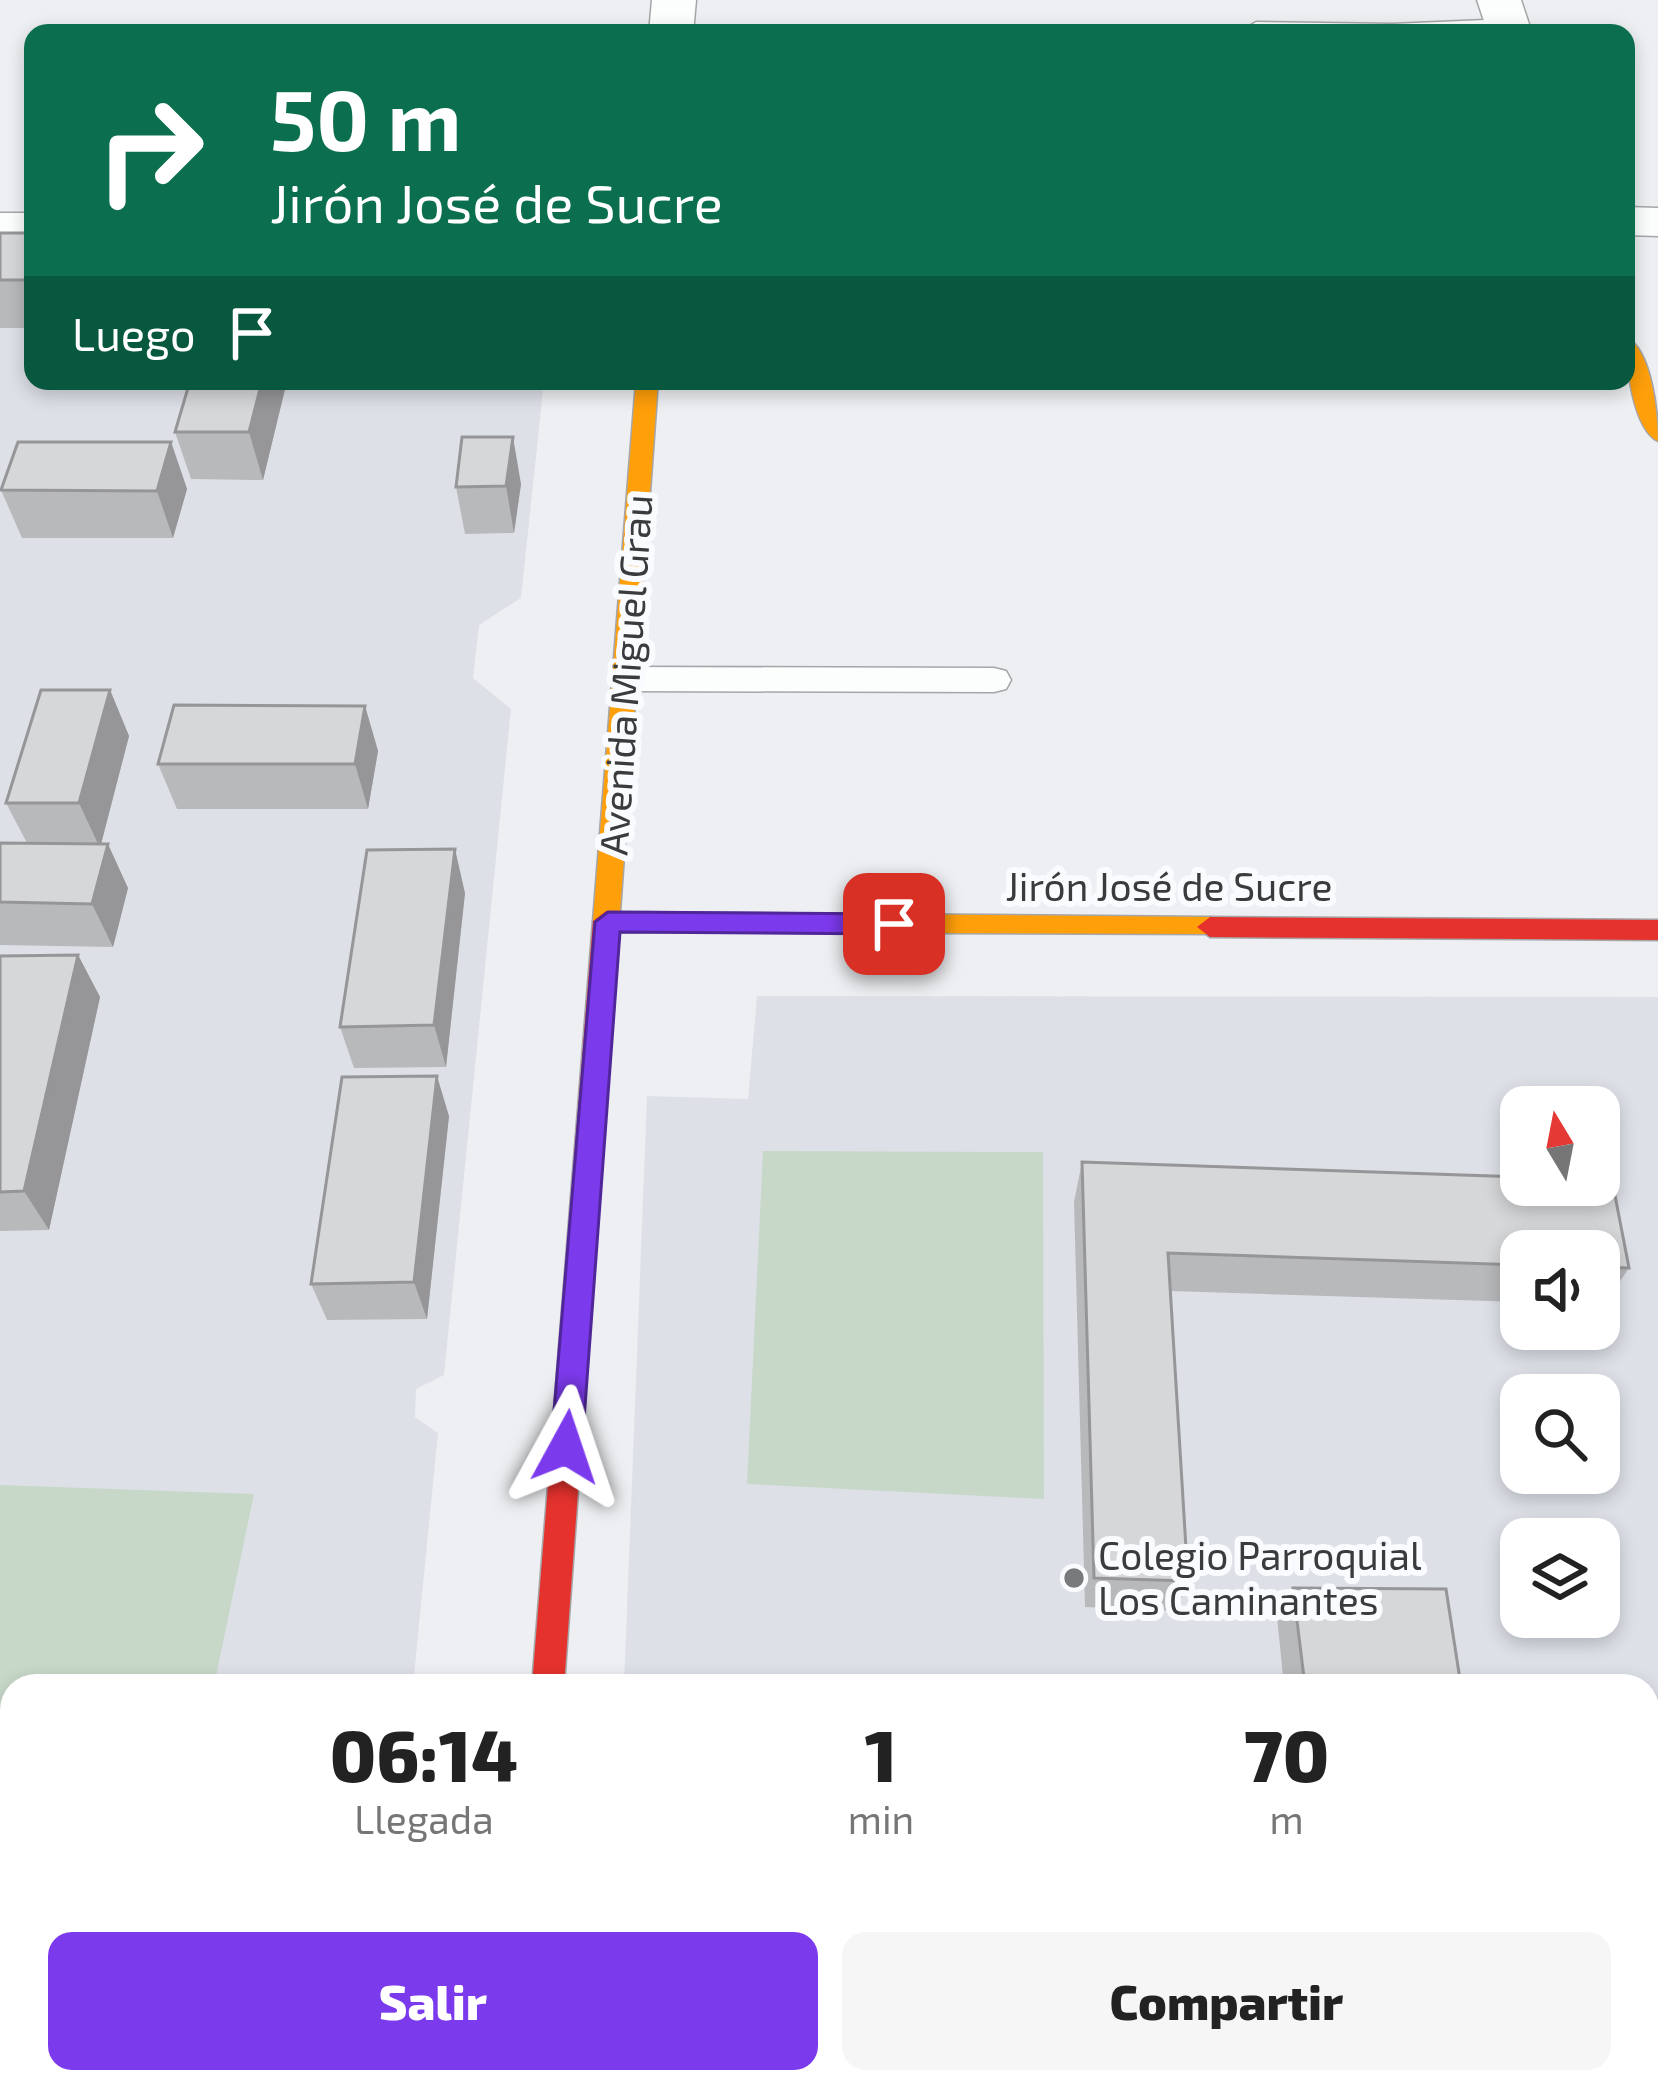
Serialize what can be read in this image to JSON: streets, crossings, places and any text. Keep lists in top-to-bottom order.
{
  "streets": {
    "street": ["Avenida Miguel Grau", "Jirón José de Sucre"]
  },
  "crossings": [
    ["Avenida Miguel Grau", "Jirón José de Sucre"]
  ],
  "places": ["Colegio Parroquial Los Caminantes"],
  "north": "top",
  "page": {
    "turn": ["50 m", "Jirón José de Sucre"],
    "then": "Luego",
    "eta": [
      "06:14",
      "Llegada",
      "1",
      "min",
      "70",
      "m"
    ],
    "buttons": ["Salir", "Compartir"]
  }
}
